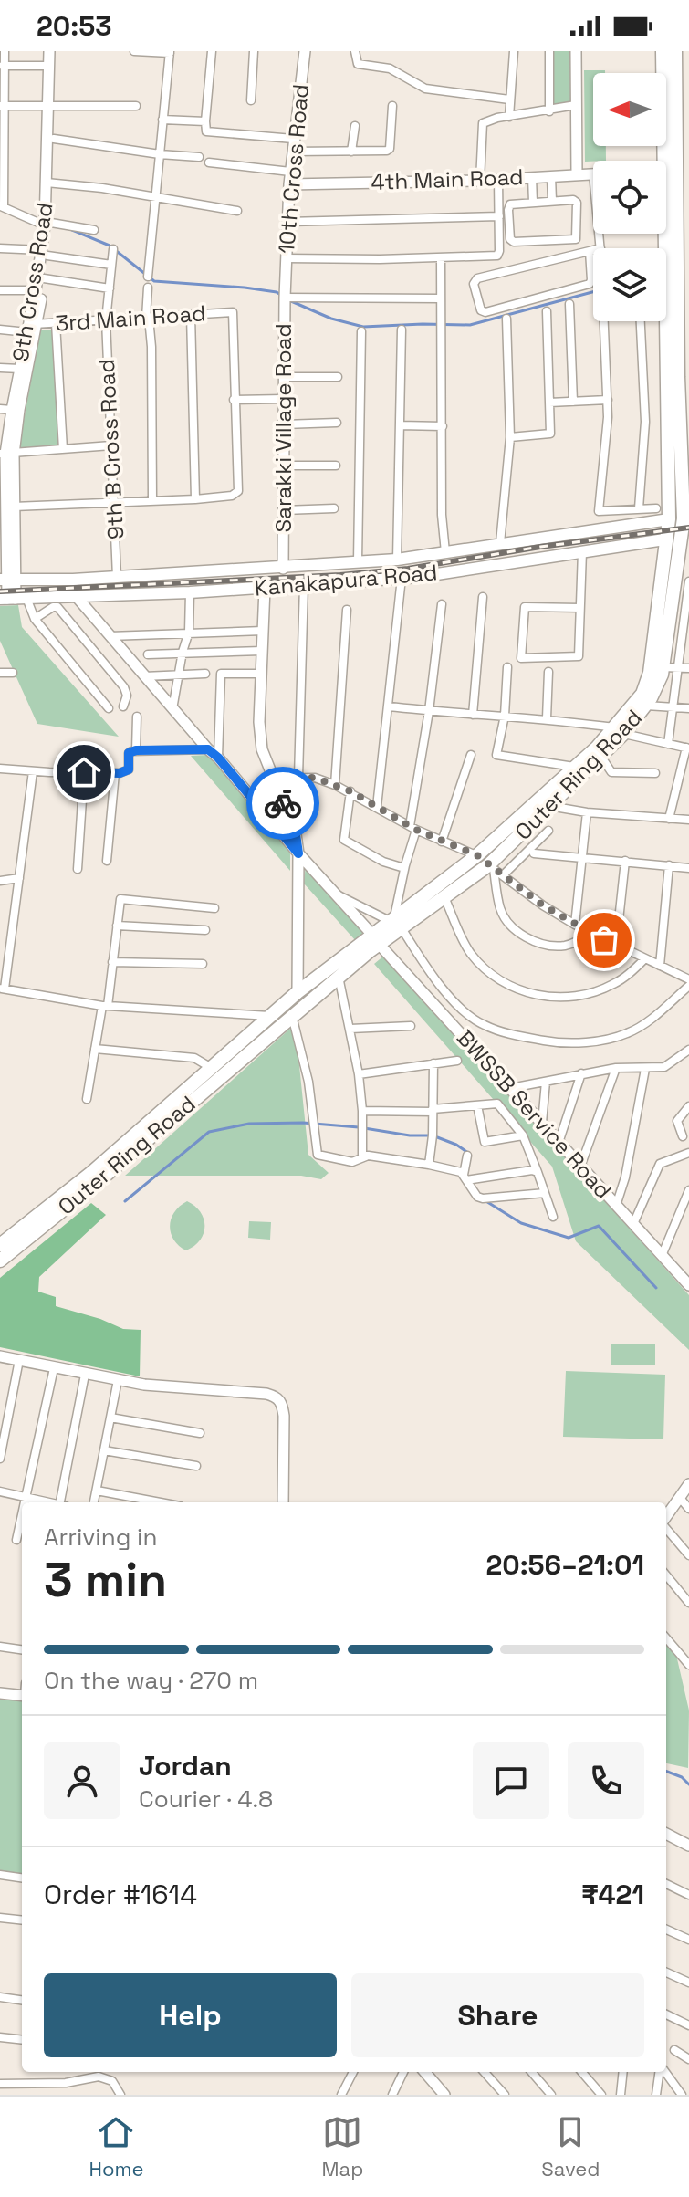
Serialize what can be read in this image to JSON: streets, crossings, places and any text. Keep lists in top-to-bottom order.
{
  "streets": {
    "highway": ["Kanakapura Road", "Outer Ring Road"],
    "street": [
      "10th Cross Road",
      "4th Main Road",
      "9th Cross Road",
      "3rd Main Road",
      "Sarakki Village Road",
      "9th B Cross Road",
      "BWSSB Service Road"
    ]
  },
  "crossings": [
    ["10th Cross Road", "4th Main Road"],
    ["10th Cross Road", "Sarakki Village Road"],
    ["9th Cross Road", "3rd Main Road"],
    ["9th Cross Road", "Kanakapura Road"],
    ["3rd Main Road", "9th B Cross Road"],
    ["Sarakki Village Road", "Kanakapura Road"],
    ["9th B Cross Road", "Kanakapura Road"],
    ["Kanakapura Road", "Outer Ring Road"],
    ["Kanakapura Road", "BWSSB Service Road"],
    ["Outer Ring Road", "BWSSB Service Road"]
  ],
  "north": "left",
  "page": {
    "status": "20:53",
    "heading": ["3 min", "Arriving in", "20:56–21:01"],
    "panel": [
      "Jordan",
      "Courier · 4.8",
      "Order #1614",
      "₹421"
    ],
    "bar": "On the way · 270 m",
    "buttons": ["Help", "Share"],
    "tabs": ["Home", "Map", "Saved"]
  }
}
